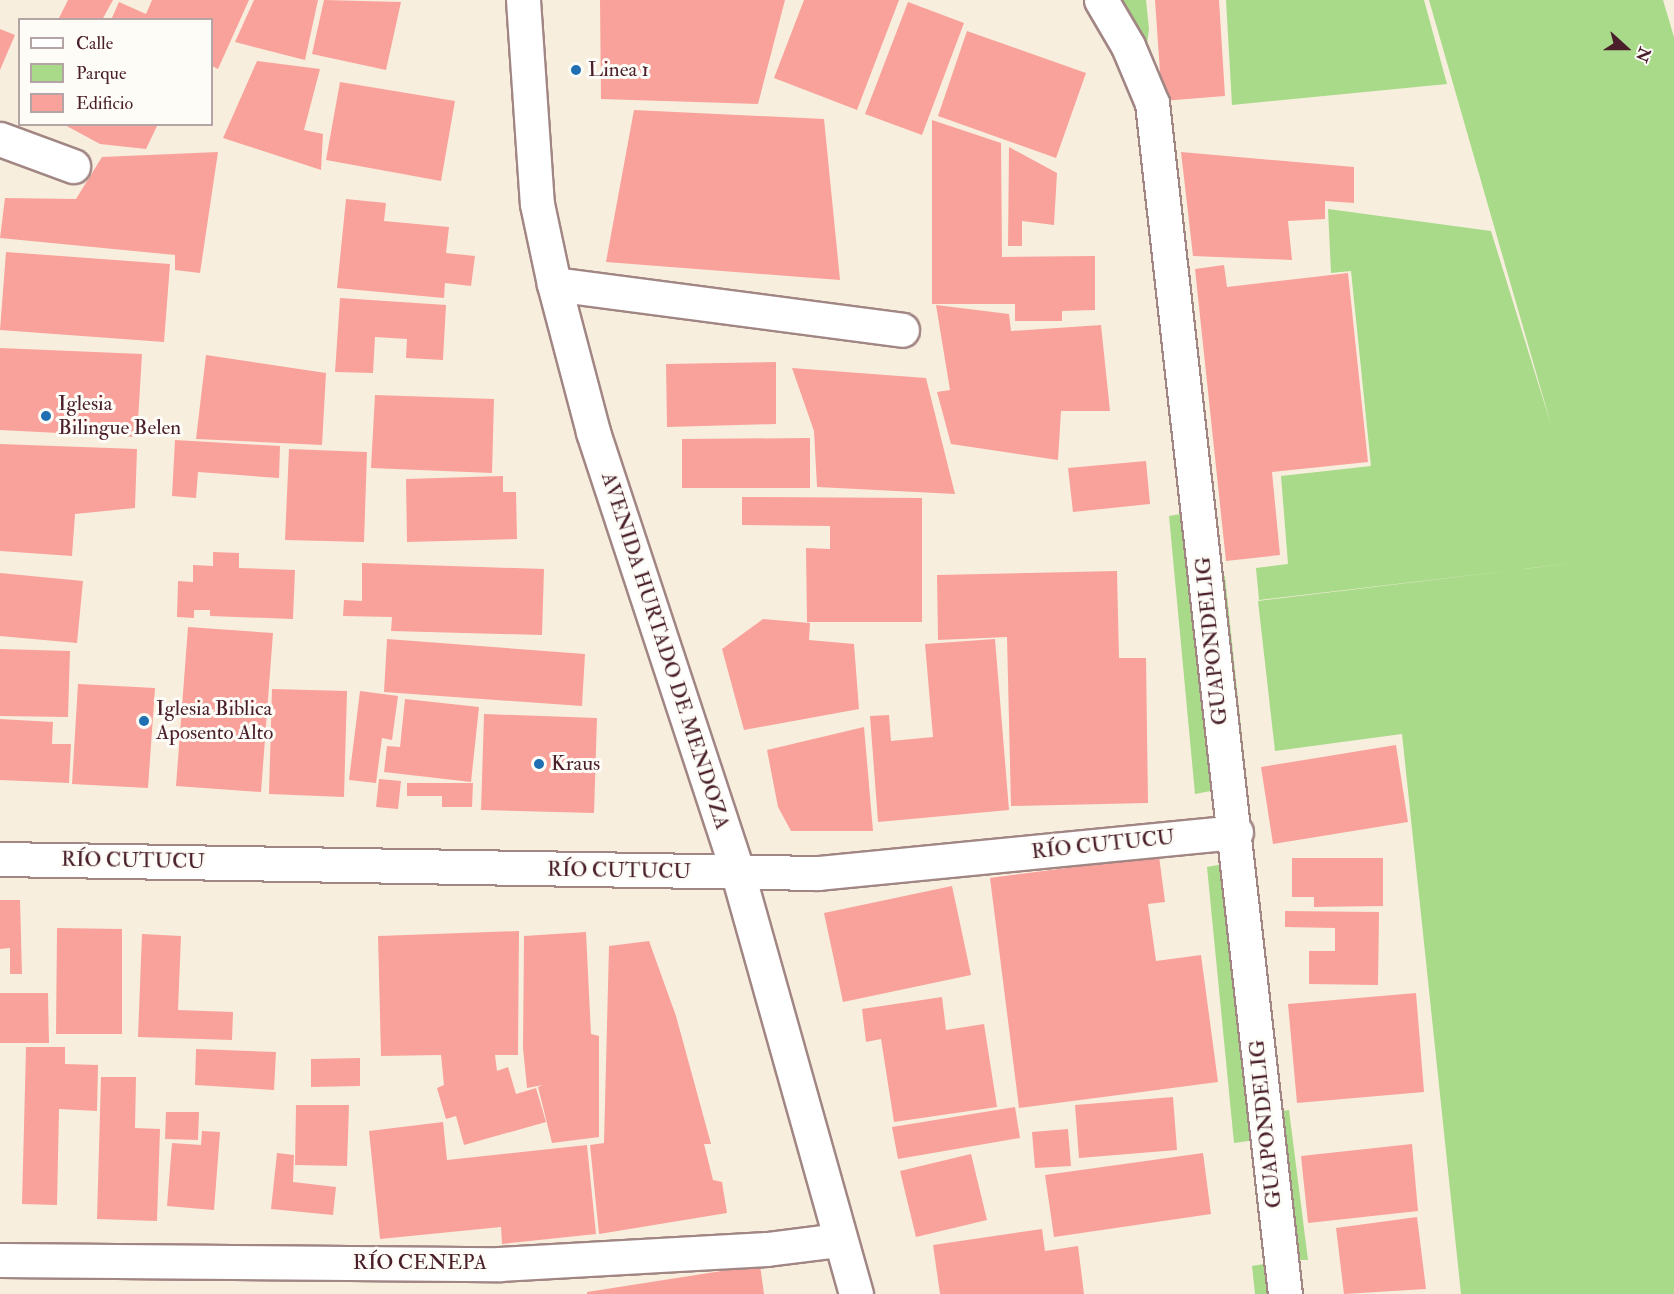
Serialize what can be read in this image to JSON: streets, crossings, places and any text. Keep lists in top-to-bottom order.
{
  "streets": {
    "street": [
      "GUAPONDELIG",
      "AVENIDA HURTADO DE MENDOZA",
      "RÍO CUTUCU",
      "RÍO CENEPA"
    ]
  },
  "crossings": [
    ["GUAPONDELIG", "RÍO CUTUCU"],
    ["AVENIDA HURTADO DE MENDOZA", "RÍO CUTUCU"],
    ["AVENIDA HURTADO DE MENDOZA", "RÍO CENEPA"]
  ],
  "places": [
    "Linea 1",
    "Iglesia Bilingue Belen",
    "Iglesia Biblica Aposento Alto",
    "Kraus"
  ],
  "legend": ["Calle", "Parque", "Edificio"],
  "north": "right"
}
